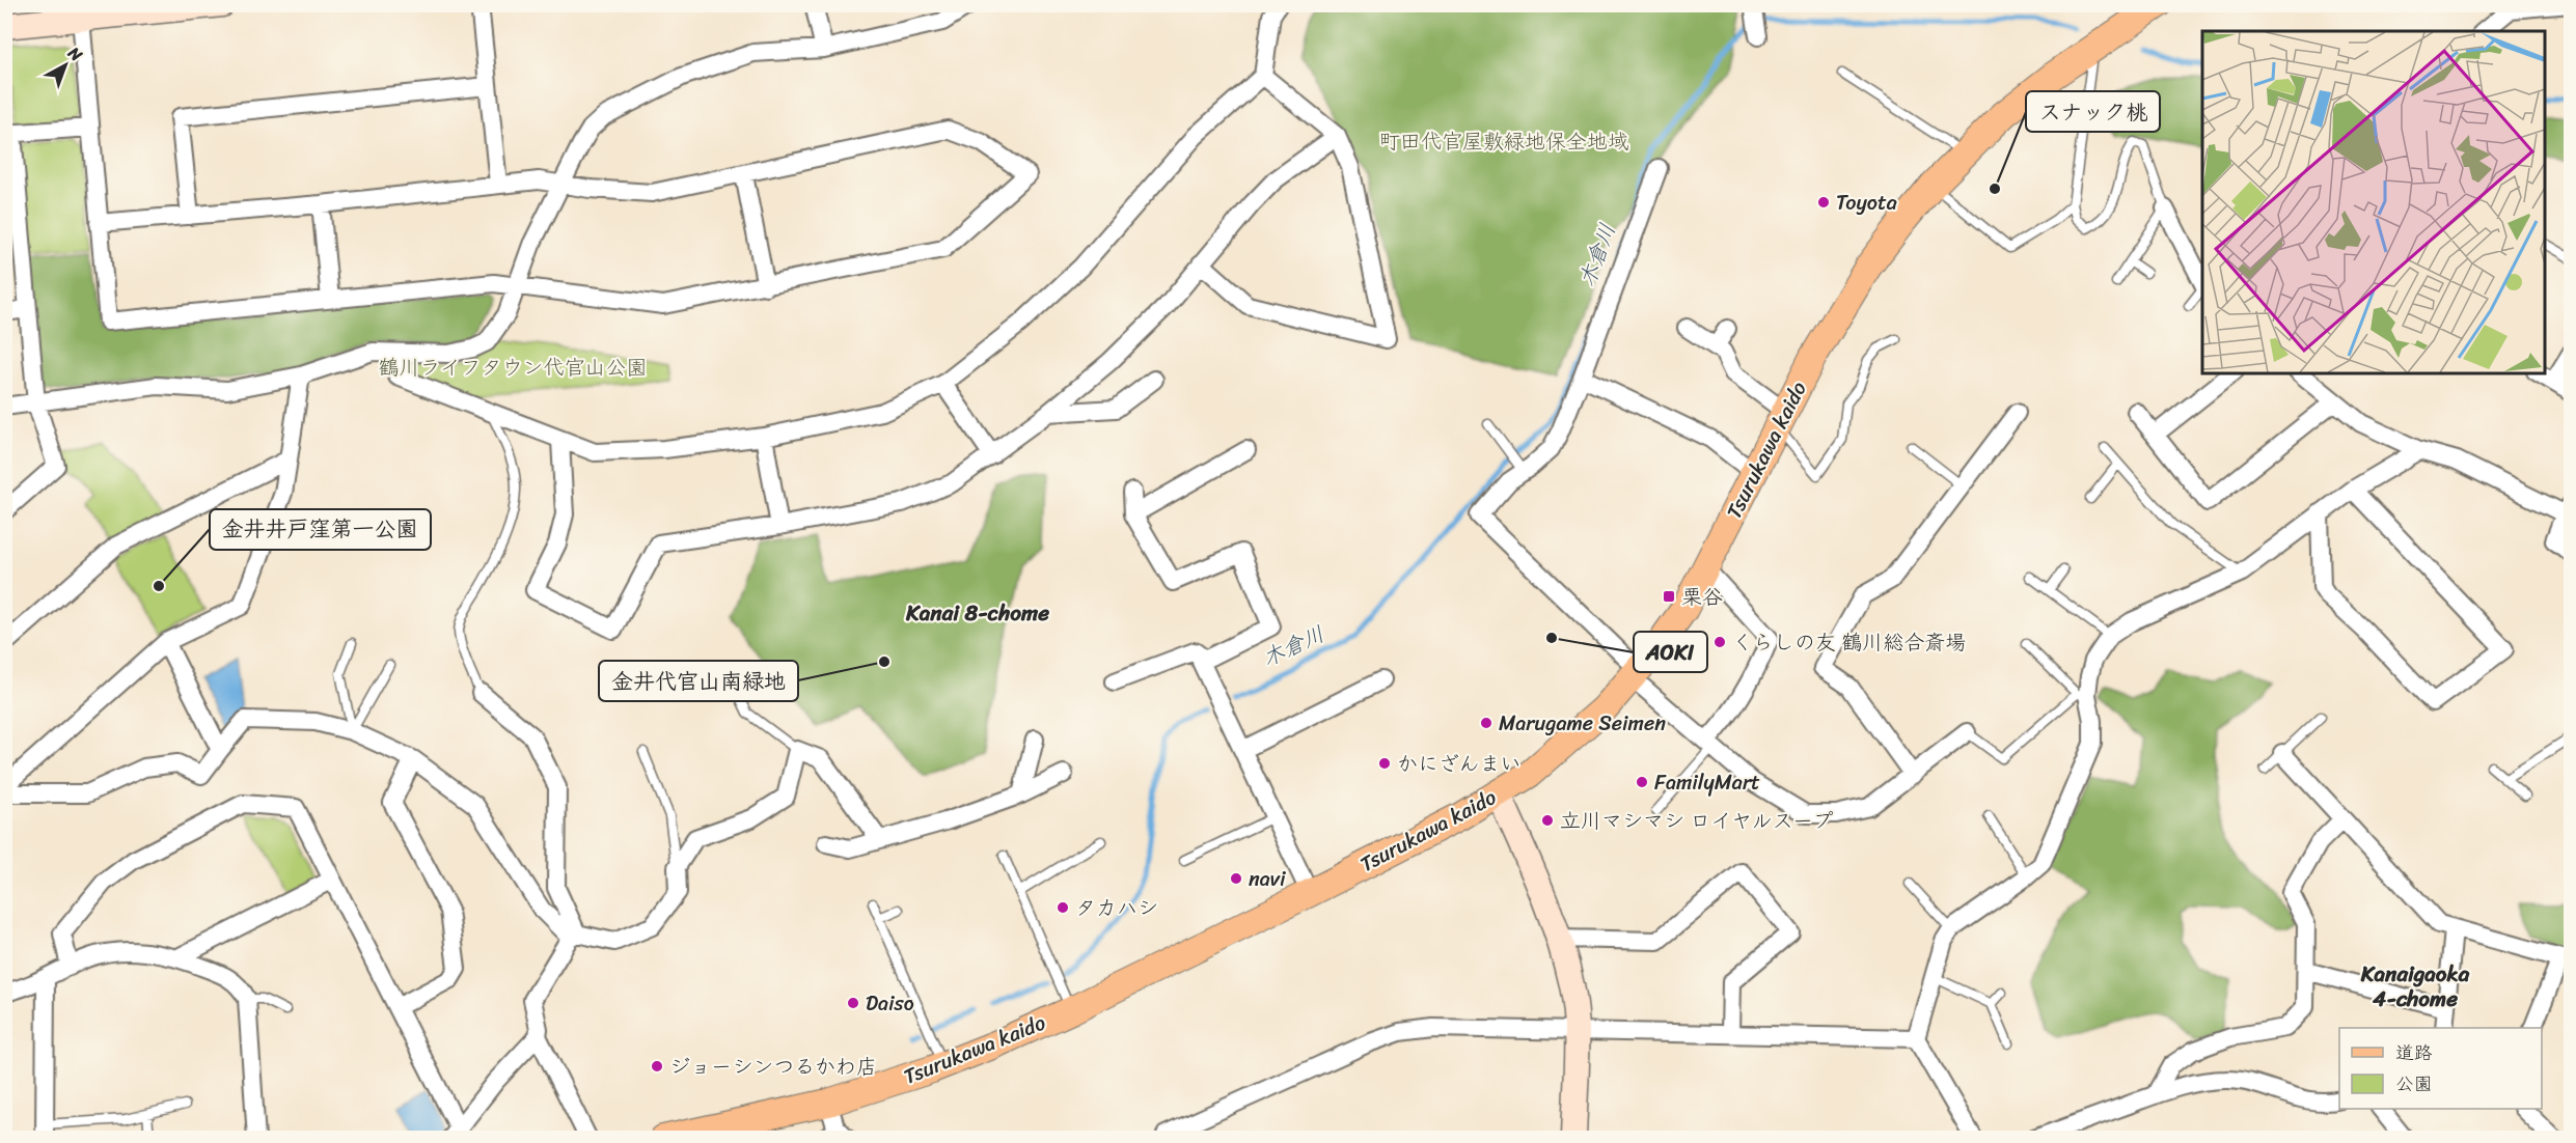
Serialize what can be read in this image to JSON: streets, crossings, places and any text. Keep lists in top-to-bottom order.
{
  "streets": {
    "main road": ["Tsurukawa kaido"]
  },
  "districts": ["Kanai 8-chome", "Kanaigaoka 4-chome"],
  "water": ["木倉川"],
  "parks": ["町田代官屋敷緑地保全地域", "鶴川ライフタウン代官山公園"],
  "places": {
    "other": [
      "スナック桃",
      "Toyota",
      "金井井戸窪第一公園",
      "AOKI",
      "くらしの友 鶴川総合斎場",
      "金井代官山南緑地",
      "Marugame Seimen",
      "かにざんまい",
      "FamilyMart",
      "立川マシマシ ロイヤルスープ",
      "navi",
      "タカハシ",
      "Daiso",
      "ジョーシンつるかわ店"
    ],
    "transit": ["栗谷"]
  },
  "legend": ["道路", "公園"],
  "north": "top right"
}
